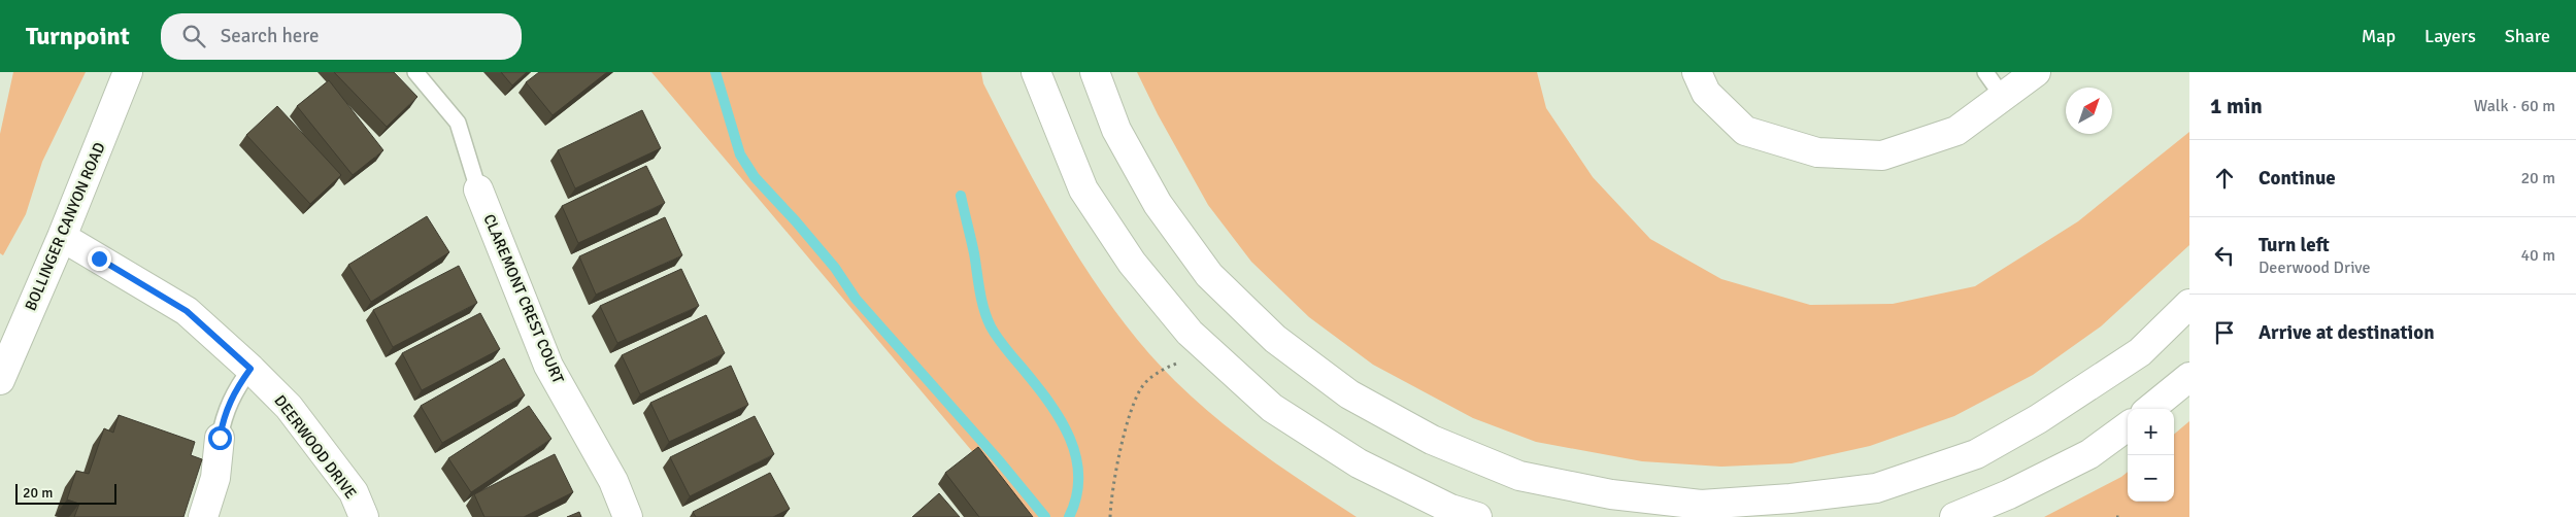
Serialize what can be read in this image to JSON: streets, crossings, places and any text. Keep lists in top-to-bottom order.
{
  "streets": {
    "street": ["BOLLINGER CANYON ROAD", "CLAREMONT CREST COURT", "DEERWOOD DRIVE"]
  },
  "crossings": [
    ["BOLLINGER CANYON ROAD", "DEERWOOD DRIVE"]
  ],
  "scale_bar": "20 m",
  "north": "top right",
  "page": {
    "header": "Turnpoint",
    "search": "Search here",
    "nav": ["Map", "Layers", "Share"],
    "heading": ["1 min", "Walk · 60 m"],
    "list": [
      ["Continue", "20 m"],
      ["Turn left", "Deerwood Drive", "40 m"],
      "Arrive at destination"
    ],
    "map_buttons": ["+", "−"],
    "scale": "20 m"
  }
}
